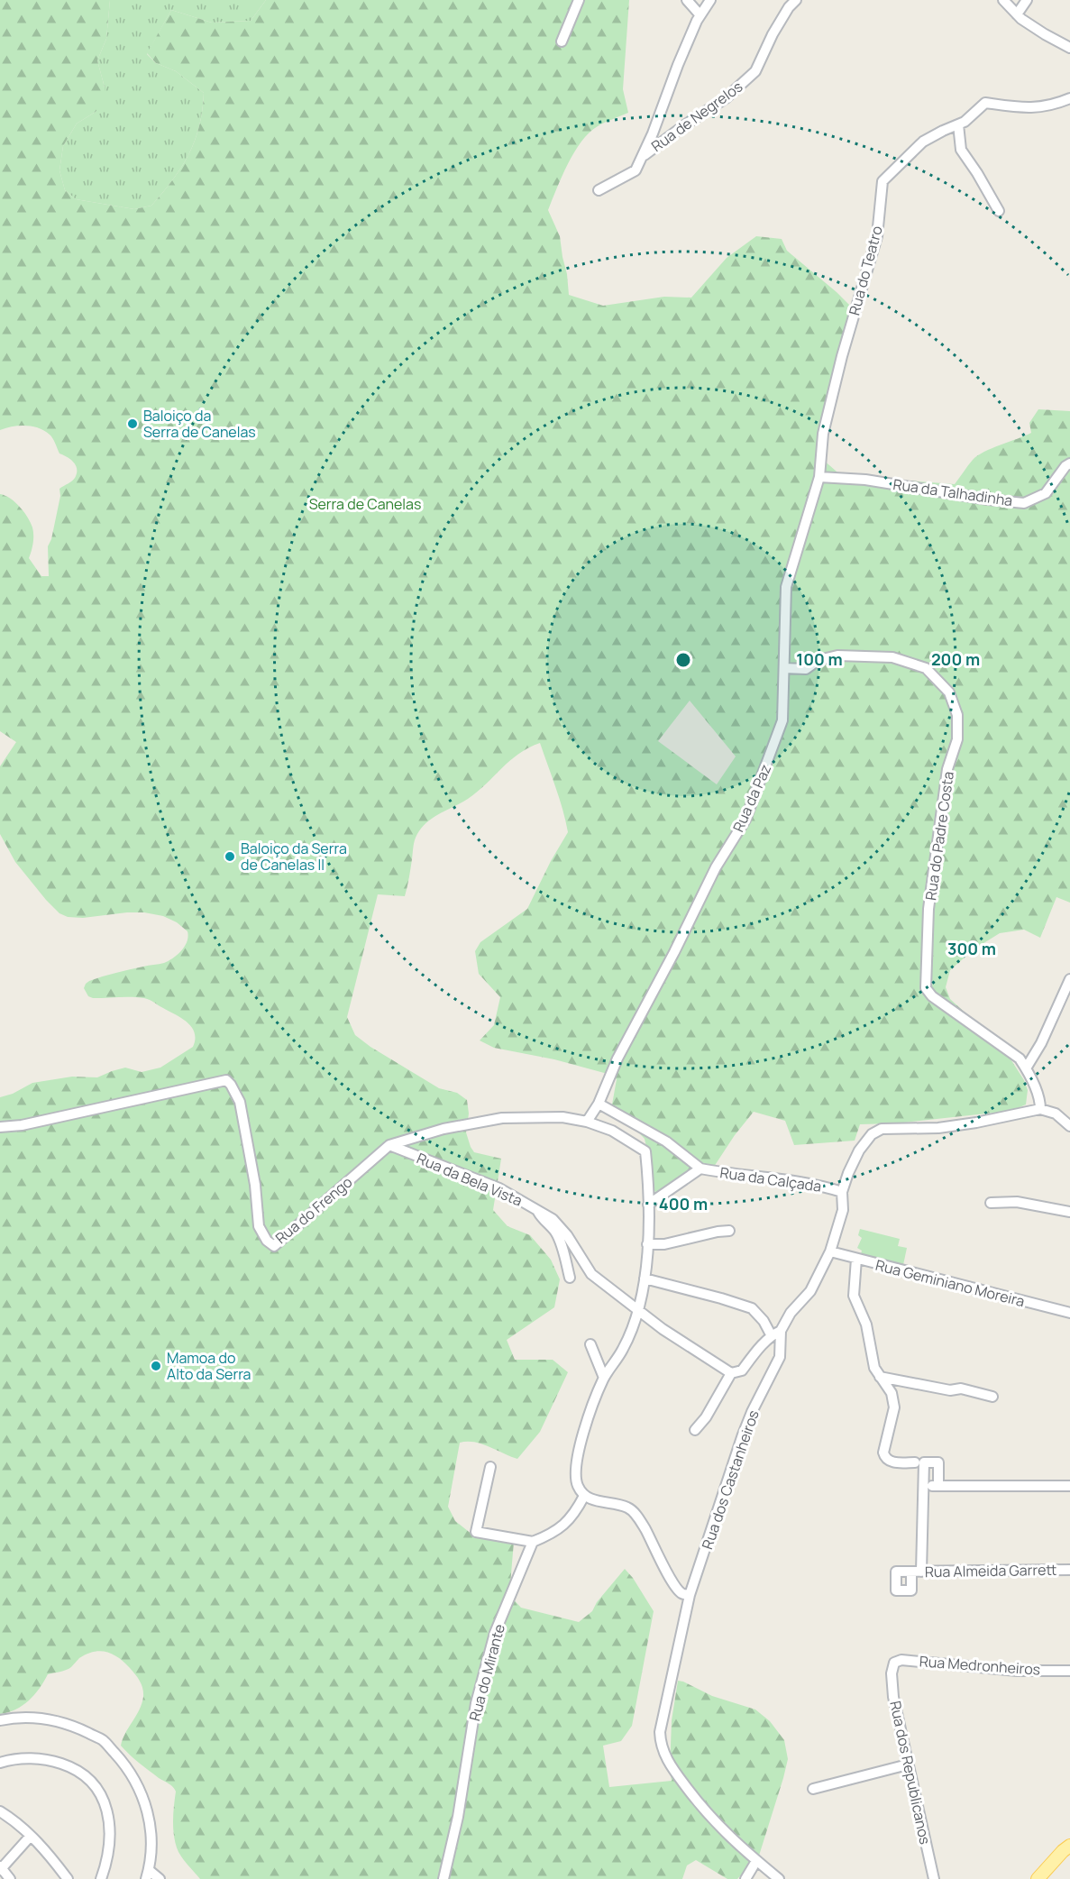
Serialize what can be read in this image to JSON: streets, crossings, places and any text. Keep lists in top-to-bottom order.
{
  "streets": {
    "street": [
      "Rua de Negrelos",
      "Rua do Teatro",
      "Rua da Talhadinha",
      "Rua da Paz",
      "Rua do Padre Costa",
      "Rua da Bela Vista",
      "Rua da Calçada",
      "Rua do Frengo",
      "Rua Geminiano Moreira",
      "Rua dos Castanheiros",
      "Rua Almeida Garrett",
      "Rua Medronheiros",
      "Rua do Mirante",
      "Rua dos Republicanos"
    ]
  },
  "crossings": [
    ["Rua do Teatro", "Rua da Talhadinha"],
    ["Rua do Teatro", "Rua da Paz"],
    ["Rua da Talhadinha", "Rua da Paz"],
    ["Rua da Paz", "Rua do Padre Costa"],
    ["Rua da Paz", "Rua do Frengo"],
    ["Rua da Bela Vista", "Rua do Frengo"],
    ["Rua da Calçada", "Rua do Frengo"],
    ["Rua da Calçada", "Rua Geminiano Moreira"],
    ["Rua da Calçada", "Rua dos Castanheiros"],
    ["Rua Geminiano Moreira", "Rua dos Castanheiros"],
    ["Rua Medronheiros", "Rua dos Republicanos"]
  ],
  "parks": ["Serra de Canelas"],
  "places": ["Baloiço da Serra de Canelas", "Baloiço da Serra de Canelas II", "Mamoa do Alto da Serra"],
  "rings": [
    "100 m",
    "200 m",
    "300 m",
    "400 m"
  ]
}
